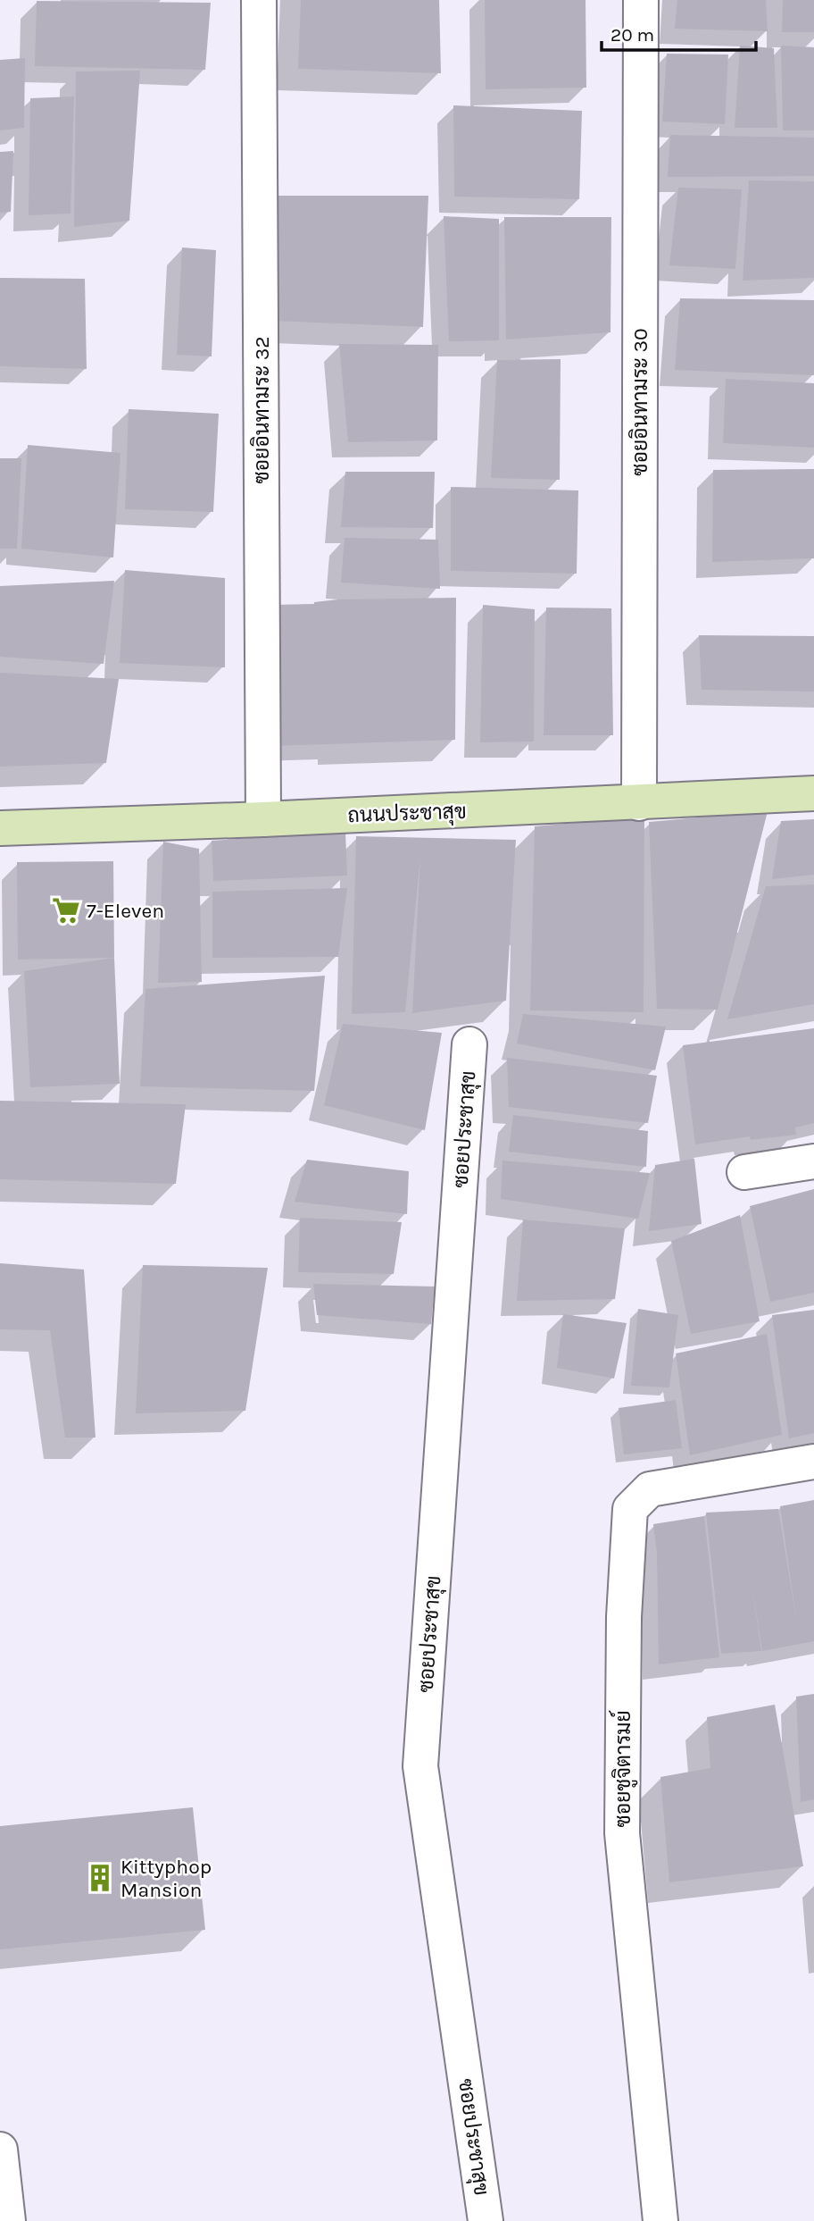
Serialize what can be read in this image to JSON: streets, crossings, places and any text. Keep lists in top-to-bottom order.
{
  "streets": {
    "street": [
      "ซอยอินทามระ 30",
      "ซอยอินทามระ 32",
      "ถนนประชาสุข",
      "ซอยประชาสุข",
      "ซอยชูจิตารมย์"
    ]
  },
  "crossings": [
    ["ซอยอินทามระ 30", "ถนนประชาสุข"],
    ["ซอยอินทามระ 32", "ถนนประชาสุข"]
  ],
  "places": {
    "supermarket": ["7-Eleven"],
    "building": ["Kittyphop Mansion"]
  },
  "scale_bar": "20 m"
}
